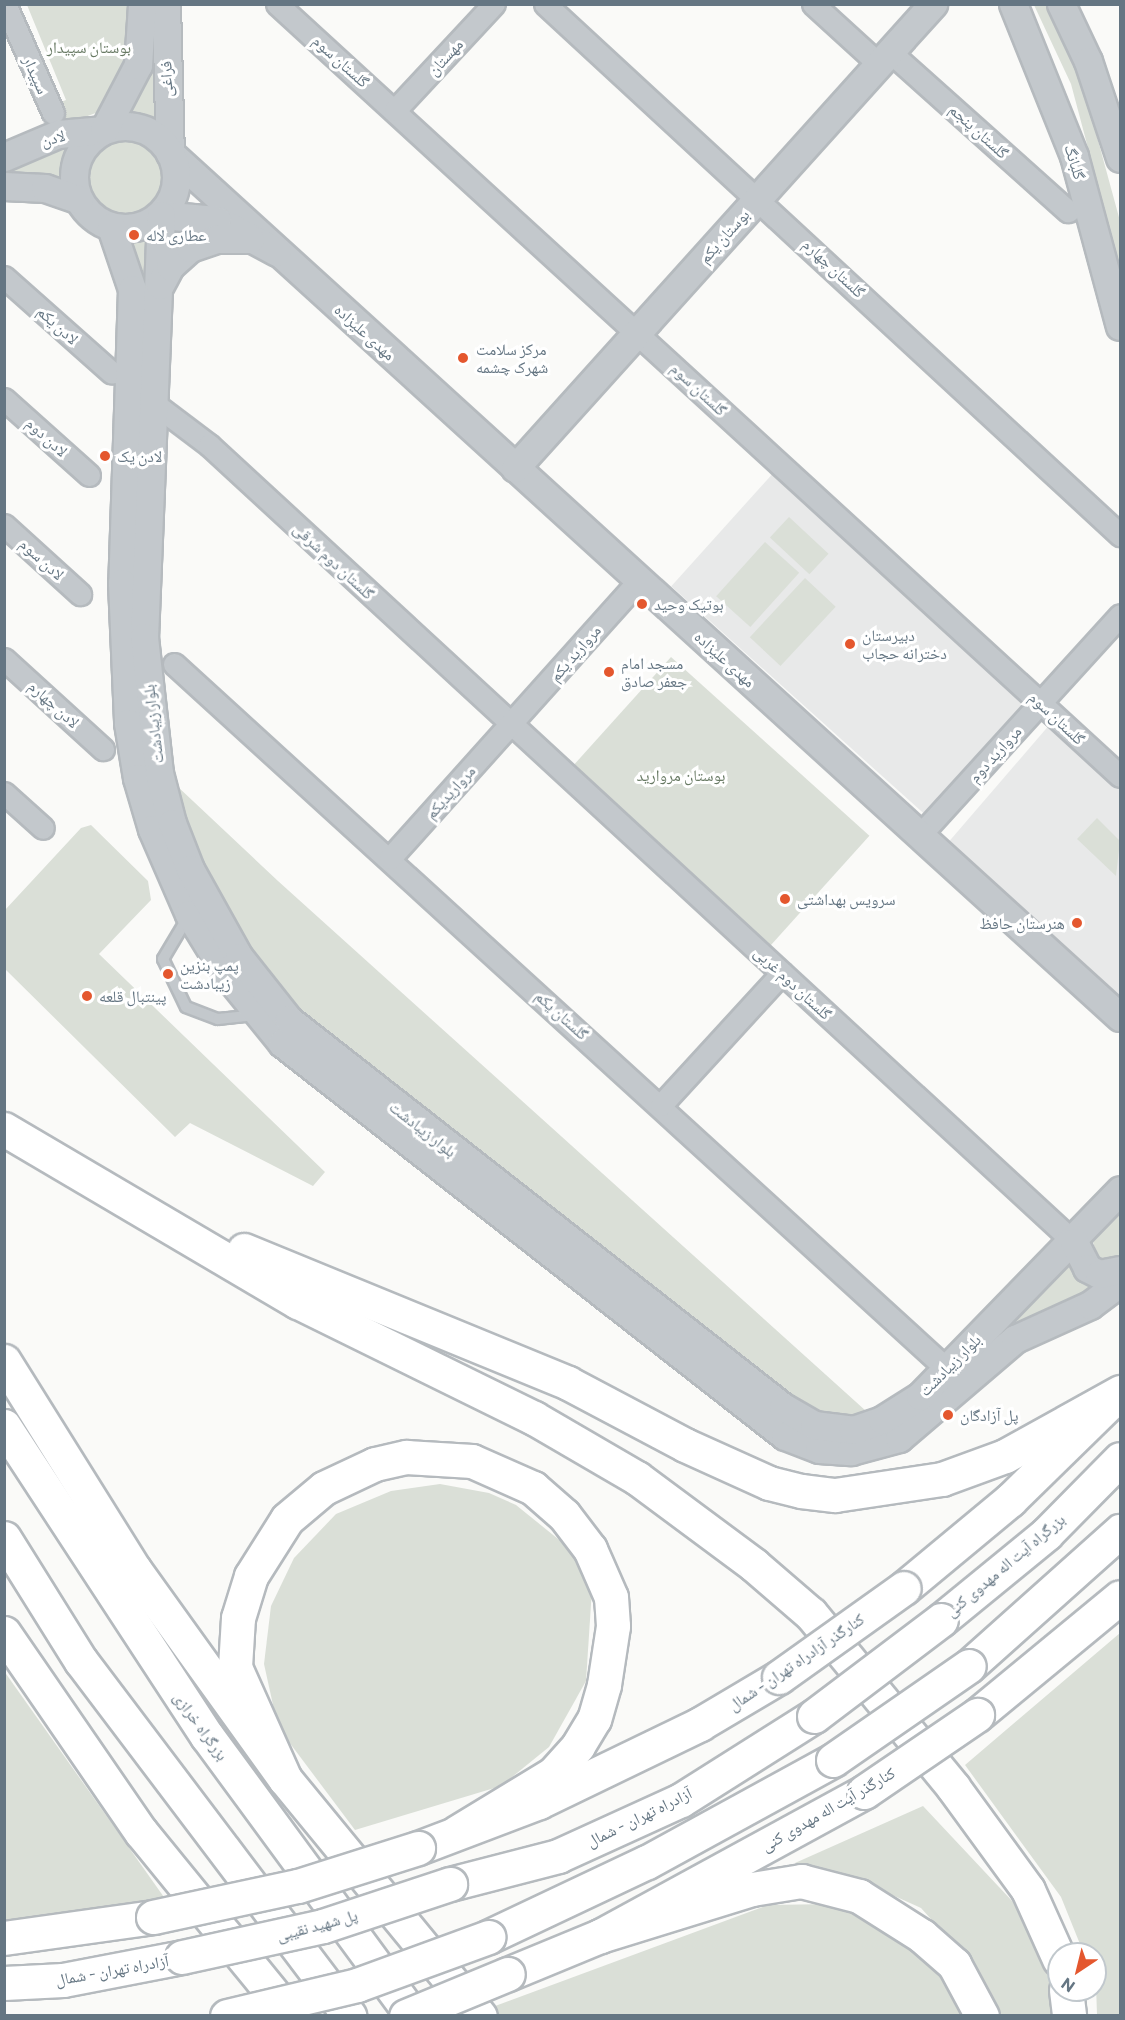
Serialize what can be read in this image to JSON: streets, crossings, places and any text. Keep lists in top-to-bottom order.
{
  "streets": {
    "main road": [
      "بزرگراه آیت اله مهدوی کنی",
      "کنارگذر آزادراه تهران - شمال",
      "بزرگراه خرازی",
      "کنارگذر آیت اله مهدوی کنی",
      "آزادراه تهران - شمال",
      "پل شهید نقیبی"
    ],
    "street": [
      "مهستان",
      "گلستان سوم",
      "سپیدار",
      "فراغی",
      "گلستان پنجم",
      "لادن",
      "گلبانگ",
      "بوستان یکم",
      "گلستان چهارم",
      "لادن یکم",
      "مهدی علیزاده",
      "لادن دوم",
      "لادن سوم",
      "گلستان دوم شرقی",
      "مروارید یکم",
      "لادن چهارم",
      "بلوار زیبادشت",
      "مروارید دوم",
      "مرواریدیکم",
      "گلستان دوم غربی",
      "گلستان یکم"
    ]
  },
  "crossings": [
    ["مهستان", "گلستان سوم"],
    ["گلستان سوم", "بوستان یکم"],
    ["گلستان سوم", "مروارید دوم"],
    ["فراغی", "لادن"],
    ["فراغی", "مهدی علیزاده"],
    ["فراغی", "بلوار زیبادشت"],
    ["گلستان پنجم", "بوستان یکم"],
    ["لادن", "مهدی علیزاده"],
    ["لادن", "بلوار زیبادشت"],
    ["بوستان یکم", "گلستان چهارم"],
    ["بوستان یکم", "مهدی علیزاده"],
    ["مهدی علیزاده", "مروارید یکم"],
    ["مهدی علیزاده", "بلوار زیبادشت"],
    ["مهدی علیزاده", "مروارید دوم"],
    ["گلستان دوم شرقی", "مروارید یکم"],
    ["گلستان دوم شرقی", "بلوار زیبادشت"],
    ["گلستان دوم شرقی", "مرواریدیکم"],
    ["گلستان دوم شرقی", "گلستان دوم غربی"],
    ["مروارید یکم", "مرواریدیکم"],
    ["مروارید یکم", "گلستان دوم غربی"],
    ["بلوار زیبادشت", "گلستان دوم غربی"],
    ["بلوار زیبادشت", "گلستان یکم"],
    ["مرواریدیکم", "گلستان دوم غربی"],
    ["مرواریدیکم", "گلستان یکم"],
    ["بزرگراه آیت اله مهدوی کنی", "آزادراه تهران - شمال"],
    ["آزادراه تهران - شمال", "پل شهید نقیبی"]
  ],
  "parks": ["بوستان سپیدار", "بوستان مروارید"],
  "places": [
    "عطاری لاله",
    "مرکز سلامت شهرک چشمه",
    "لادن یک",
    "بوتیک وحید",
    "دبیرستان دخترانه حجاب",
    "مسجد امام جعفر صادق",
    "سرویس بهداشتی",
    "هنرستان حافظ",
    "پمپ بنزین زیبادشت",
    "پینتبال قلعه",
    "پل آزادگان"
  ],
  "north": "bottom left"
}
